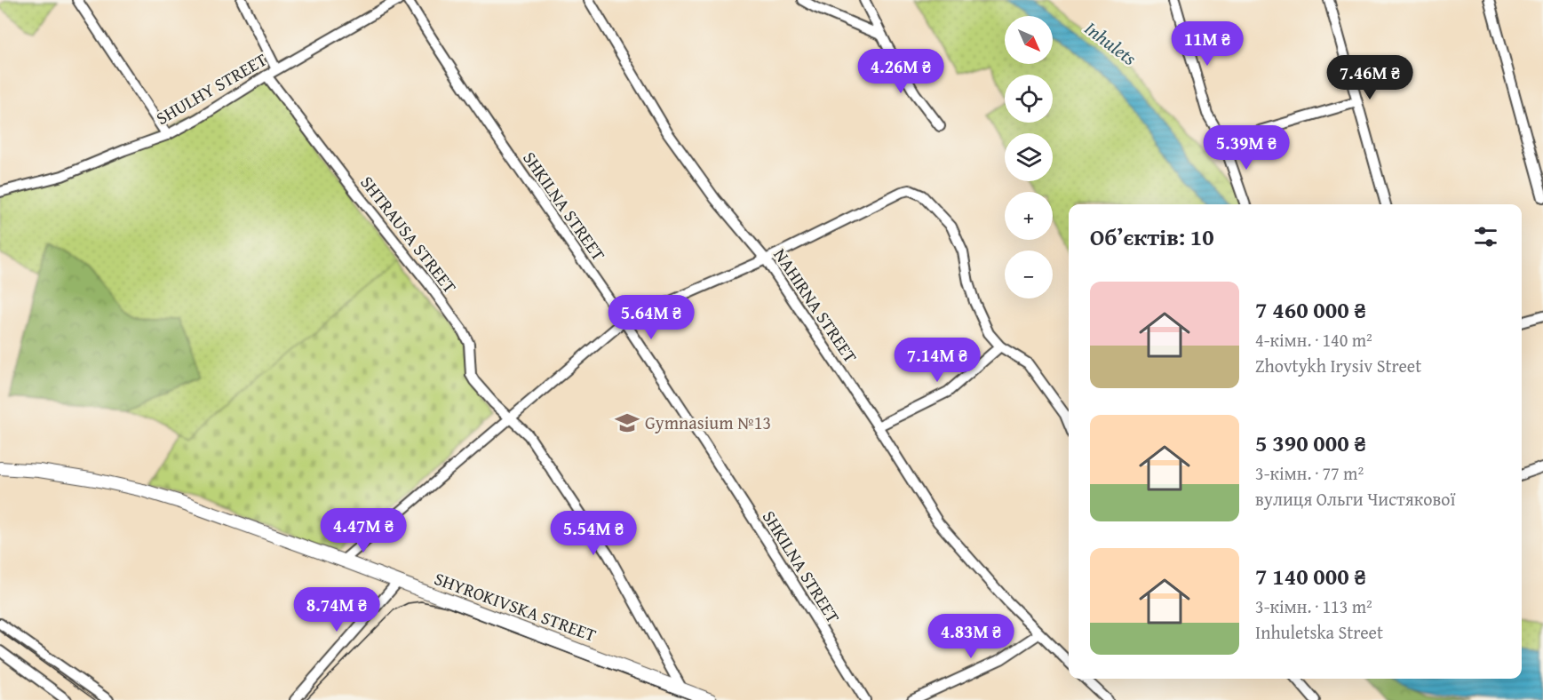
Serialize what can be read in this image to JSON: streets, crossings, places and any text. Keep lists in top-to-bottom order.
{
  "streets": {
    "main road": ["SHYROKIVSKA STREET"],
    "street": [
      "SHULHY STREET",
      "SHKILNA STREET",
      "SHTRAUSA STREET",
      "NAHIRNA STREET"
    ]
  },
  "crossings": [
    ["SHULHY STREET", "SHTRAUSA STREET"],
    ["SHTRAUSA STREET", "SHYROKIVSKA STREET"]
  ],
  "water": ["Inhulets"],
  "places": {
    "school or university": ["Gymnasium №13"]
  },
  "north": "bottom right",
  "page": {
    "map_buttons": ["+", "−"],
    "price": [
      "11M ₴",
      "4.26M ₴",
      "7.46M ₴",
      "5.39M ₴",
      "5.64M ₴",
      "7.14M ₴",
      "4.47M ₴",
      "5.54M ₴",
      "8.74M ₴",
      "4.83M ₴"
    ],
    "heading": "Об’єктів: 10",
    "list": [
      {
        "name": "7 460 000 ₴",
        "note": "4-кімн. · 140 m² · Zhovtykh Irysiv Street"
      },
      {
        "name": "5 390 000 ₴",
        "note": "3-кімн. · 77 m² · вулиця Ольги Чистякової"
      },
      {
        "name": "7 140 000 ₴",
        "note": "3-кімн. · 113 m² · Inhuletska Street"
      }
    ]
  }
}
